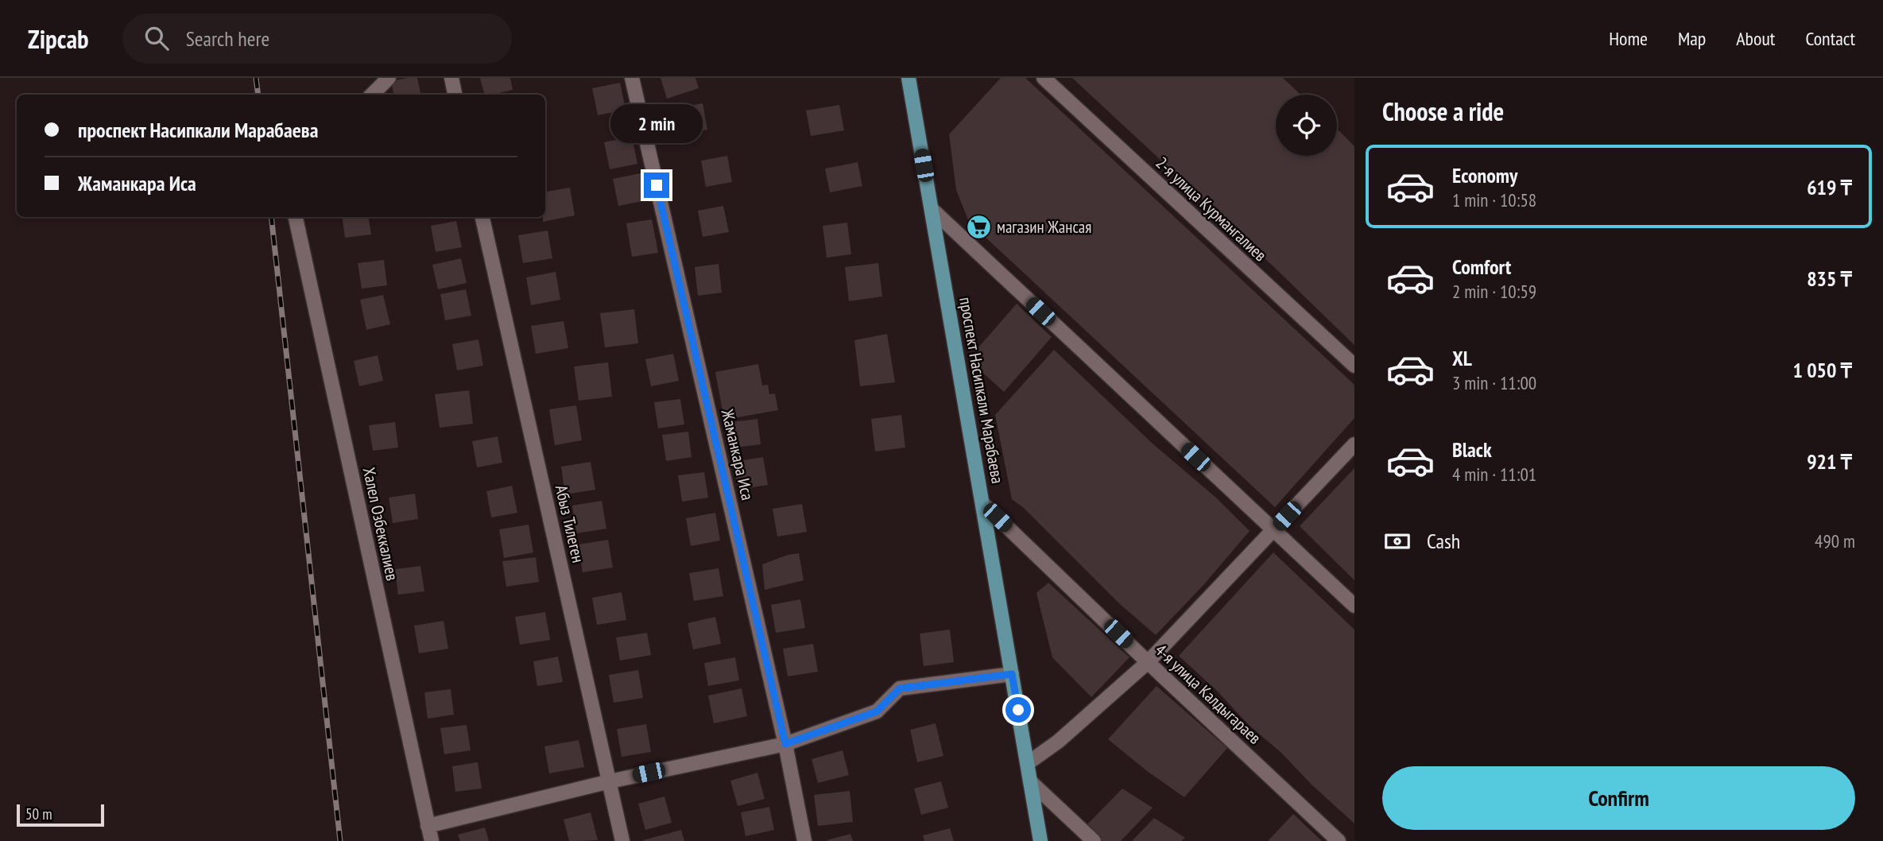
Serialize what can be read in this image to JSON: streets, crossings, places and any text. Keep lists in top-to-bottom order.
{
  "streets": {
    "main road": ["проспект Насипкали Марабаева"],
    "street": [
      "2-я улица Курмангалиев",
      "Жаманкара Иса",
      "Халел Озбеккалиев",
      "Абыз Тилеген",
      "4-я улица Калдыгараев"
    ]
  },
  "crossings": [
    ["проспект Насипкали Марабаева", "4-я улица Калдыгараев"]
  ],
  "places": {
    "supermarket": ["магазин Жансая"]
  },
  "scale_bar": "50 m",
  "page": {
    "header": "Zipcab",
    "search": "Search here",
    "nav": [
      "Home",
      "Map",
      "About",
      "Contact"
    ],
    "heading": "Choose a ride",
    "banner": ["проспект Насипкали Марабаева", "Жаманкара Иса"],
    "bubble": "2 min",
    "list": [
      {
        "name": "Economy",
        "note": "1 min · 10:58",
        "value": "619 ₸"
      },
      {
        "name": "Comfort",
        "note": "2 min · 10:59",
        "value": "835 ₸"
      },
      {
        "name": "XL",
        "note": "3 min · 11:00",
        "value": "1 050 ₸"
      },
      {
        "name": "Black",
        "note": "4 min · 11:01",
        "value": "921 ₸"
      }
    ],
    "pay": ["Cash", "490 m"],
    "buttons": "Confirm",
    "scale": "50 m"
  }
}
